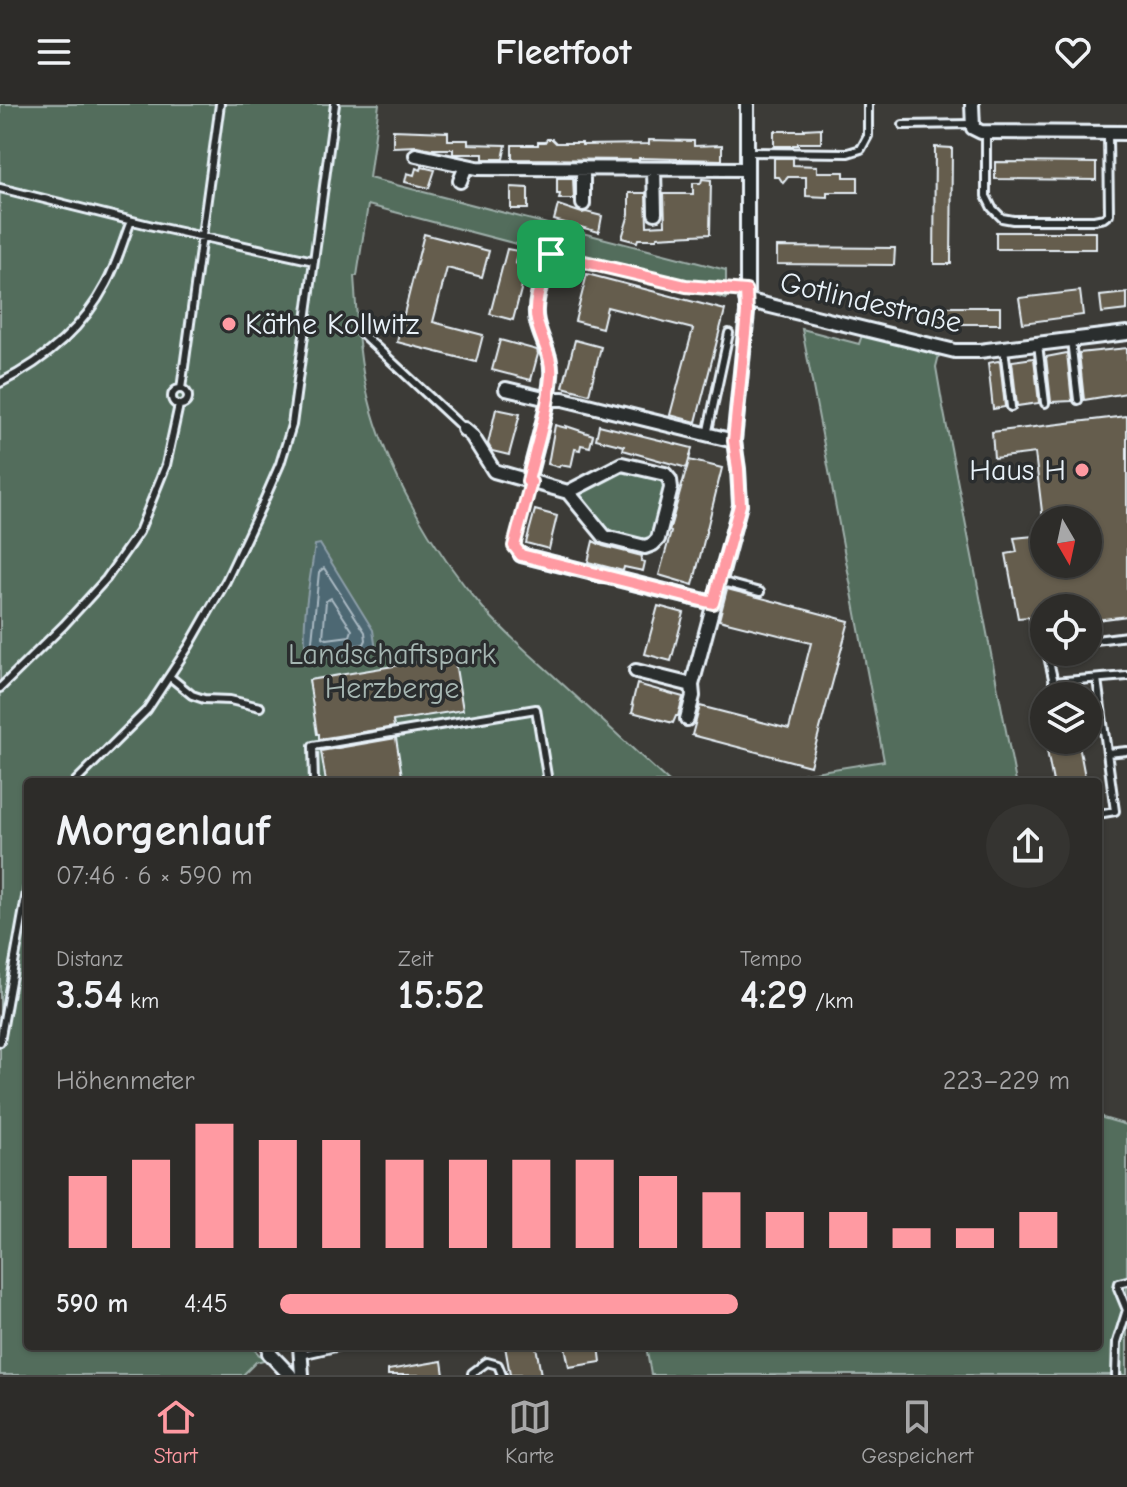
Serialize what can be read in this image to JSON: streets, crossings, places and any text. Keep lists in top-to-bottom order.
{
  "streets": {
    "street": ["Gotlindestraße"]
  },
  "parks": ["Landschaftspark Herzberge"],
  "places": ["Käthe Kollwitz", "Haus H"],
  "north": "bottom",
  "page": {
    "header": "Fleetfoot",
    "heading": ["Morgenlauf", "07:46 · 6 × 590 m"],
    "stats": [
      ["Distanz", "3.54 km"],
      ["Zeit", "15:52"],
      ["Tempo", "4:29 /km"]
    ],
    "chart": ["Höhenmeter", "223–229 m"],
    "list": [
      {
        "name": "590 m",
        "note": "4:45"
      }
    ],
    "tabs": ["Start", "Karte", "Gespeichert"]
  }
}
